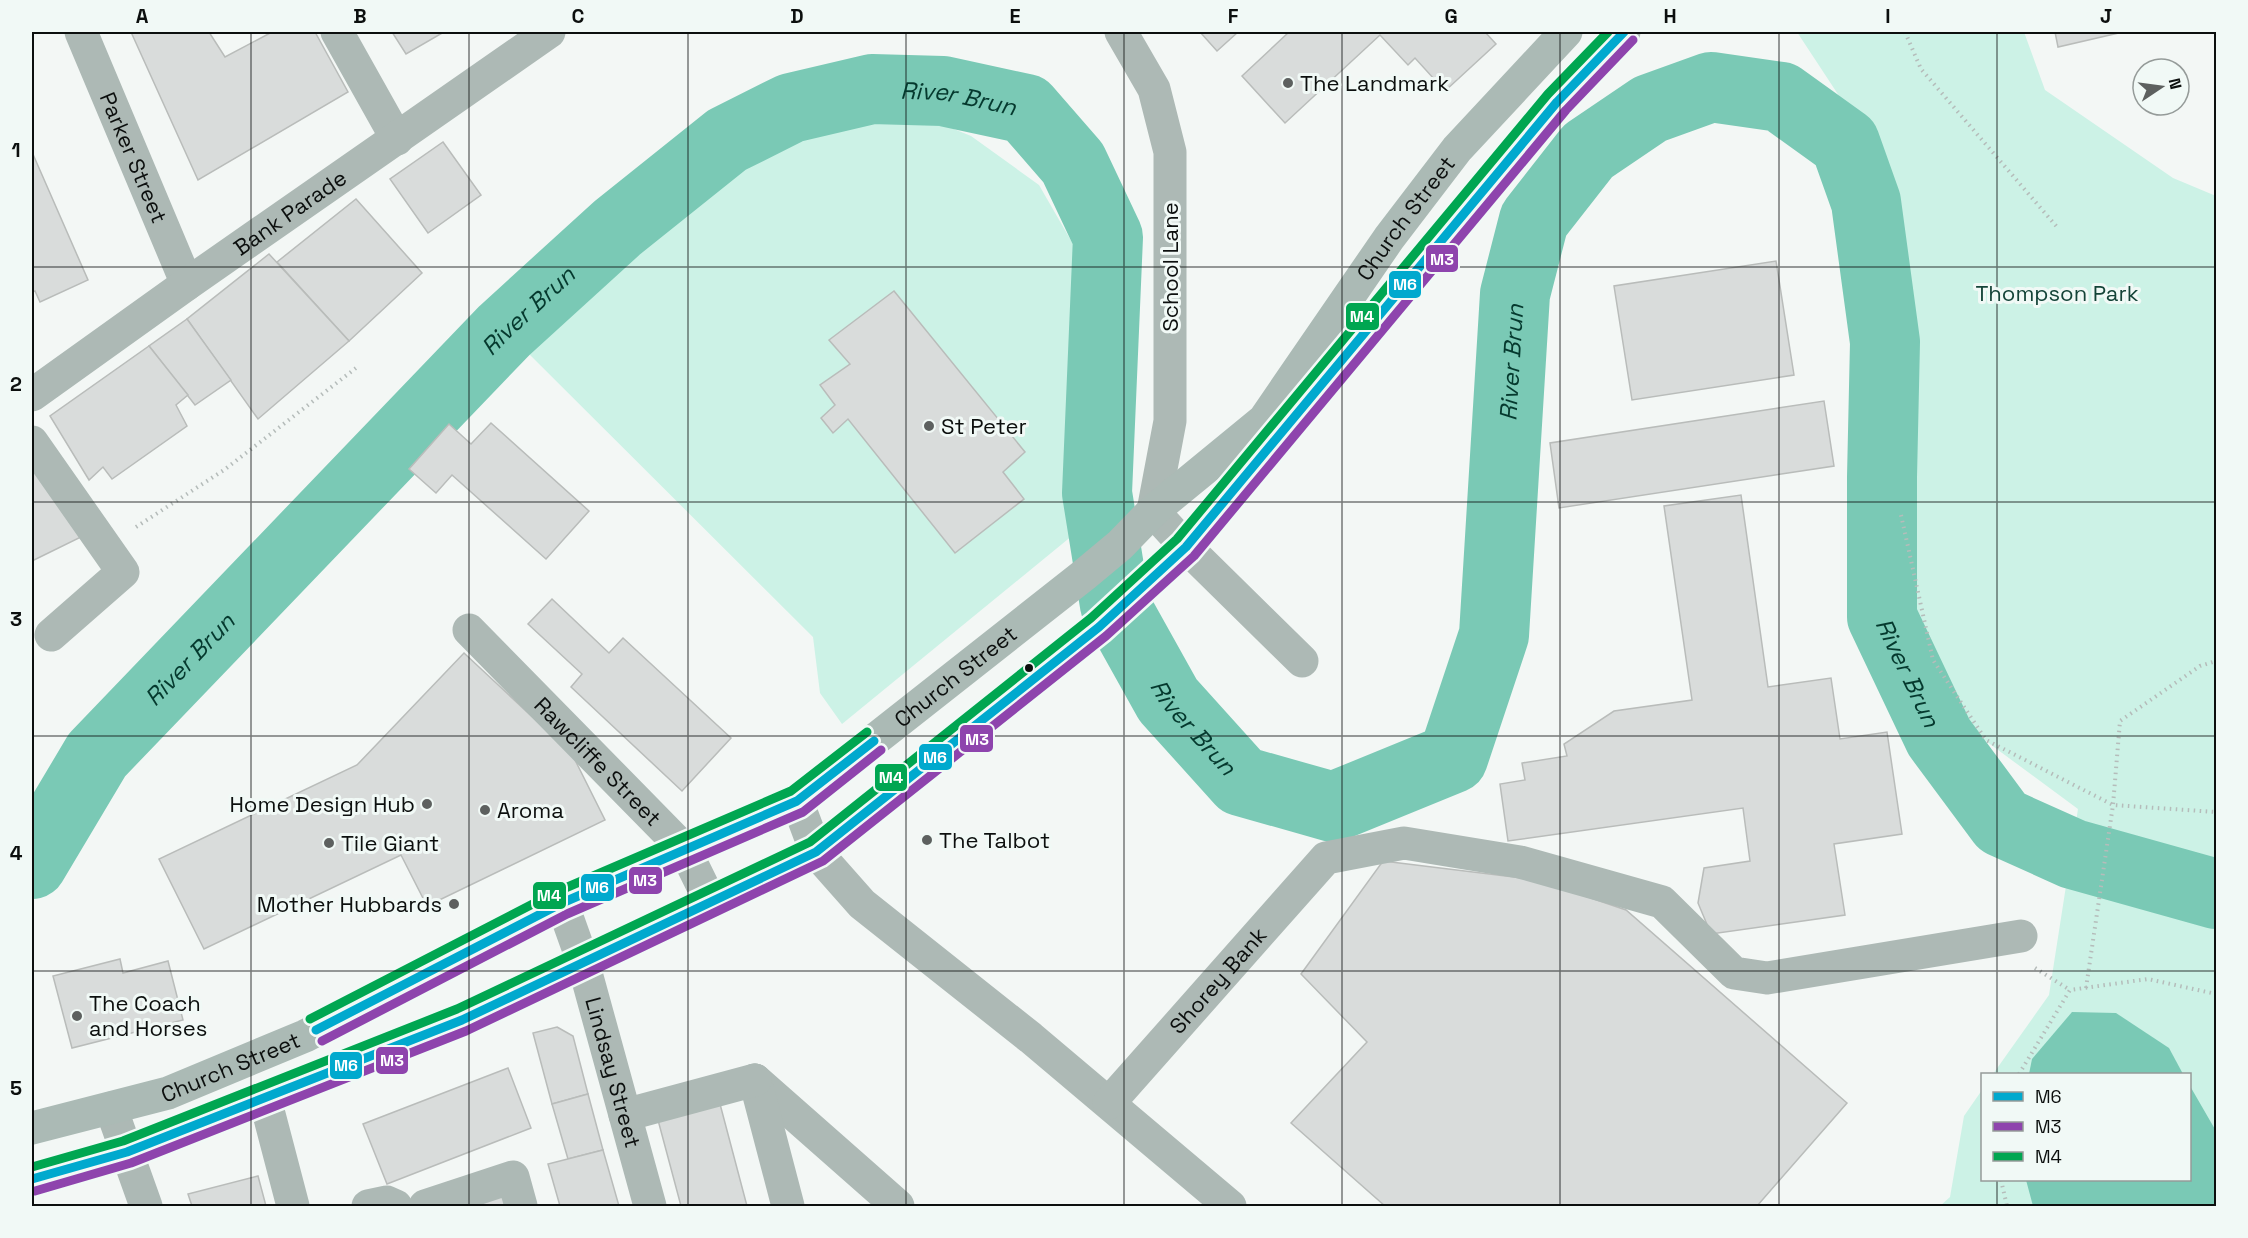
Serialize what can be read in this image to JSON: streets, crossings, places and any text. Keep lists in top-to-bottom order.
{
  "streets": {
    "main road": ["Church Street"],
    "street": [
      "Parker Street",
      "Bank Parade",
      "School Lane",
      "Rawcliffe Street",
      "Shorey Bank",
      "Lindsay Street"
    ]
  },
  "crossings": [
    ["Parker Street", "Bank Parade"],
    ["Church Street", "School Lane"],
    ["Church Street", "Rawcliffe Street"],
    ["Church Street", "Lindsay Street"]
  ],
  "water": ["River Brun"],
  "parks": ["Thompson Park"],
  "places": [
    "The Landmark",
    "St Peter",
    "Home Design Hub",
    "Aroma",
    "The Talbot",
    "Tile Giant",
    "Mother Hubbards",
    "The Coach and Horses"
  ],
  "lines": ["transit line M6", "transit line M4", "transit line M3"],
  "legend": ["M6", "M3", "M4"],
  "north": "right",
  "grid": {
    "columns": [
      "A",
      "B",
      "C",
      "D",
      "E",
      "F",
      "G",
      "H",
      "I",
      "J"
    ],
    "rows": [
      "1",
      "2",
      "3",
      "4",
      "5"
    ]
  }
}
